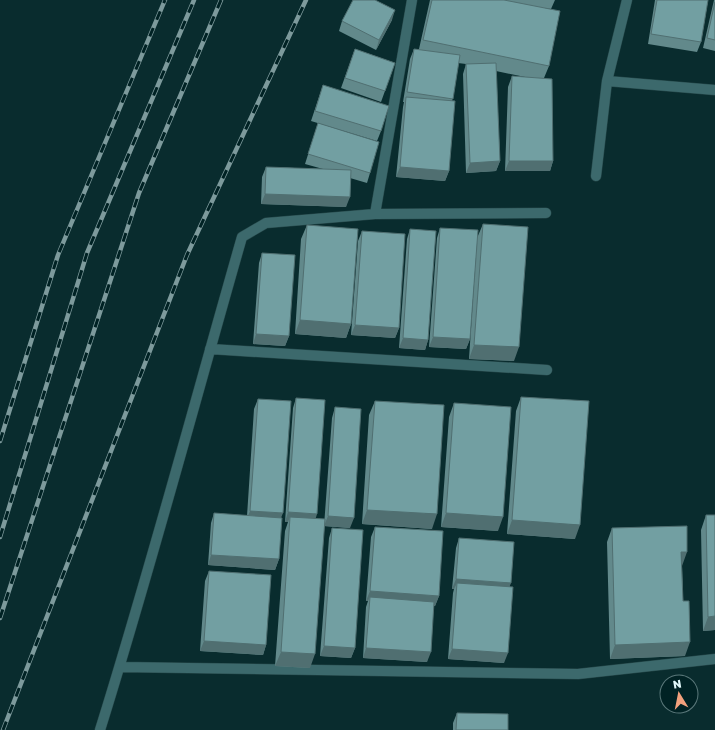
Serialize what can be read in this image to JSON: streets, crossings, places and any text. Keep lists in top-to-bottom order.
{
  "north": "top"
}
